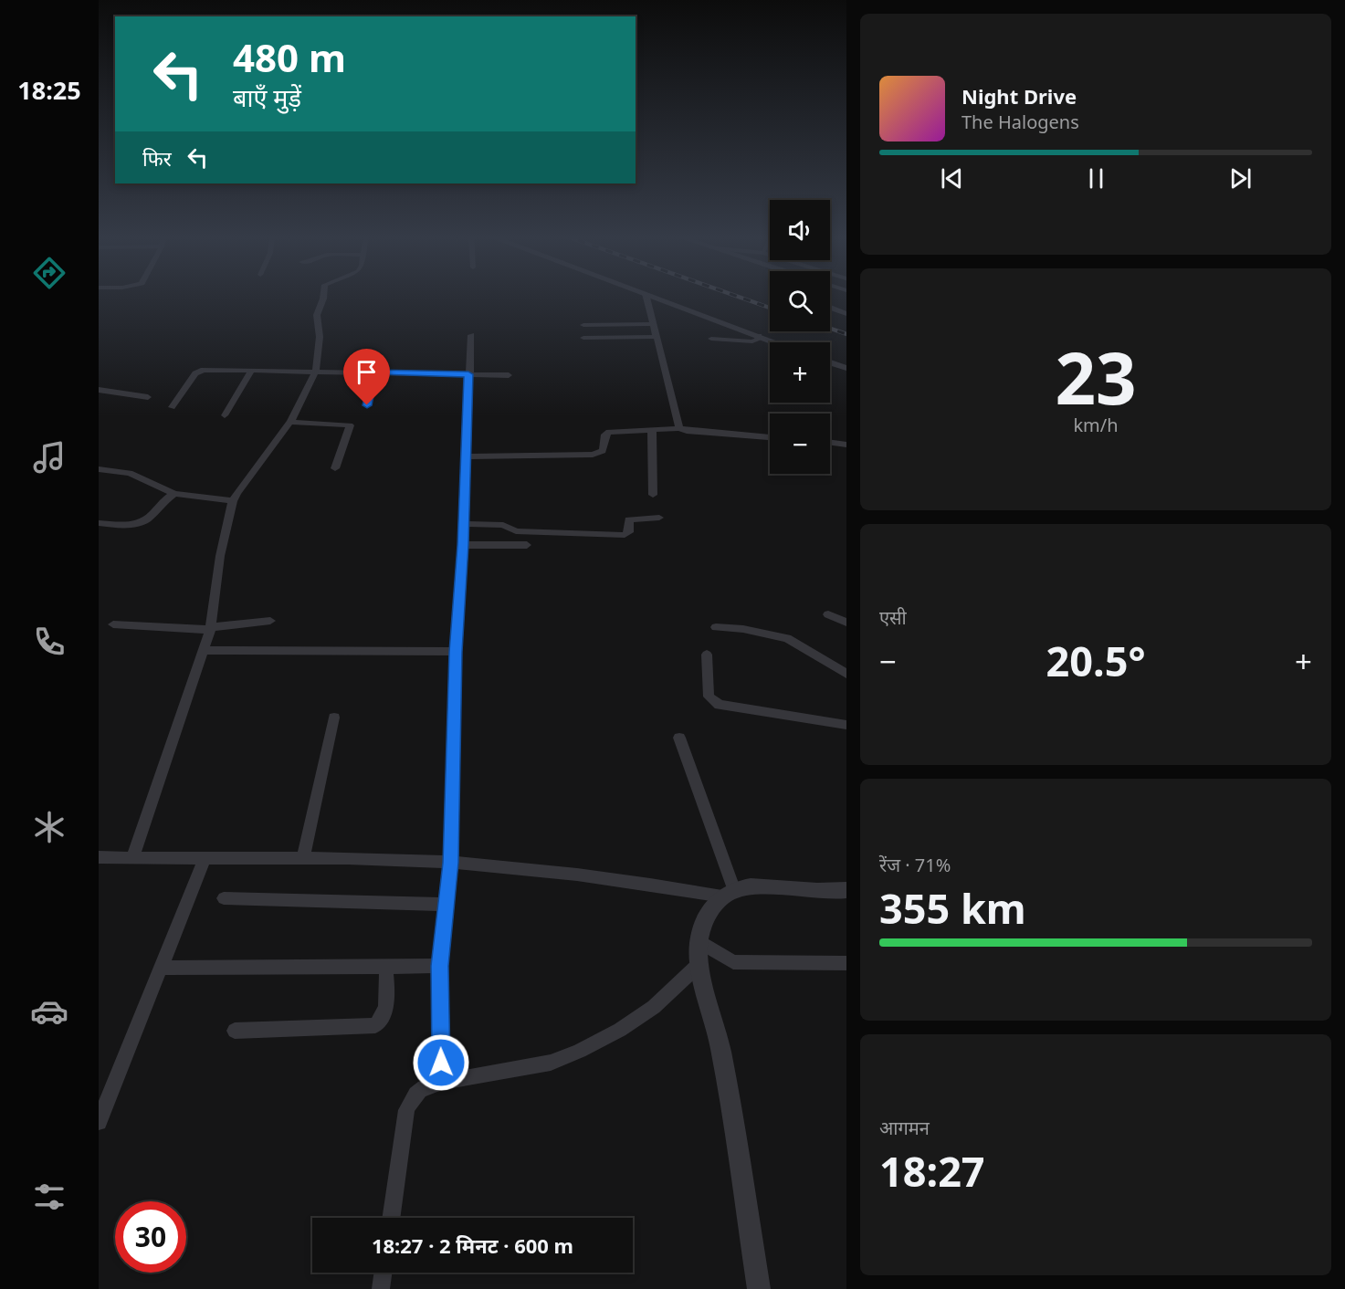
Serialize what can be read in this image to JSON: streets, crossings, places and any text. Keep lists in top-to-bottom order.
{
  "page": {
    "tabs": "18:25",
    "turn": ["480 m", "बाएँ मुड़ें"],
    "song": ["Night Drive", "The Halogens"],
    "then": "फिर",
    "map_buttons": ["+", "−"],
    "tile": [
      ["23", "km/h"],
      "एसी",
      ["रेंज · 71%", "355 km"],
      ["आगमन", "18:27"]
    ],
    "heat": ["−", "20.5°", "+"],
    "limit": "30",
    "trip": "18:27 · 2 मिनट · 600 m"
  }
}
